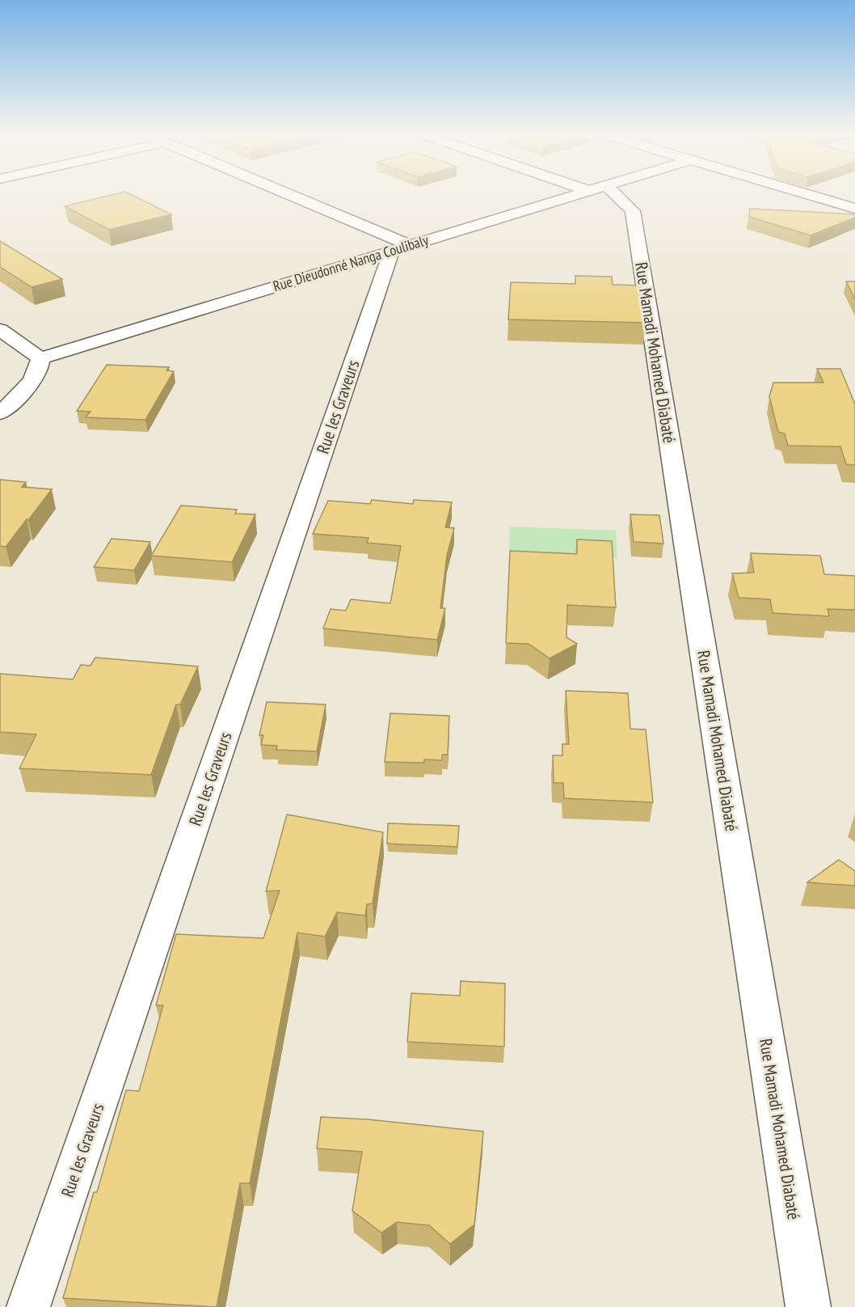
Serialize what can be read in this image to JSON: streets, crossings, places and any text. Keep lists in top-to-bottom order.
{
  "streets": {
    "street": ["Rue Dieudonné Nanga Coulibaly", "Rue Mamadi Mohamed Diabaté", "Rue les Graveurs"]
  },
  "crossings": [
    ["Rue Dieudonné Nanga Coulibaly", "Rue les Graveurs"]
  ]
}
